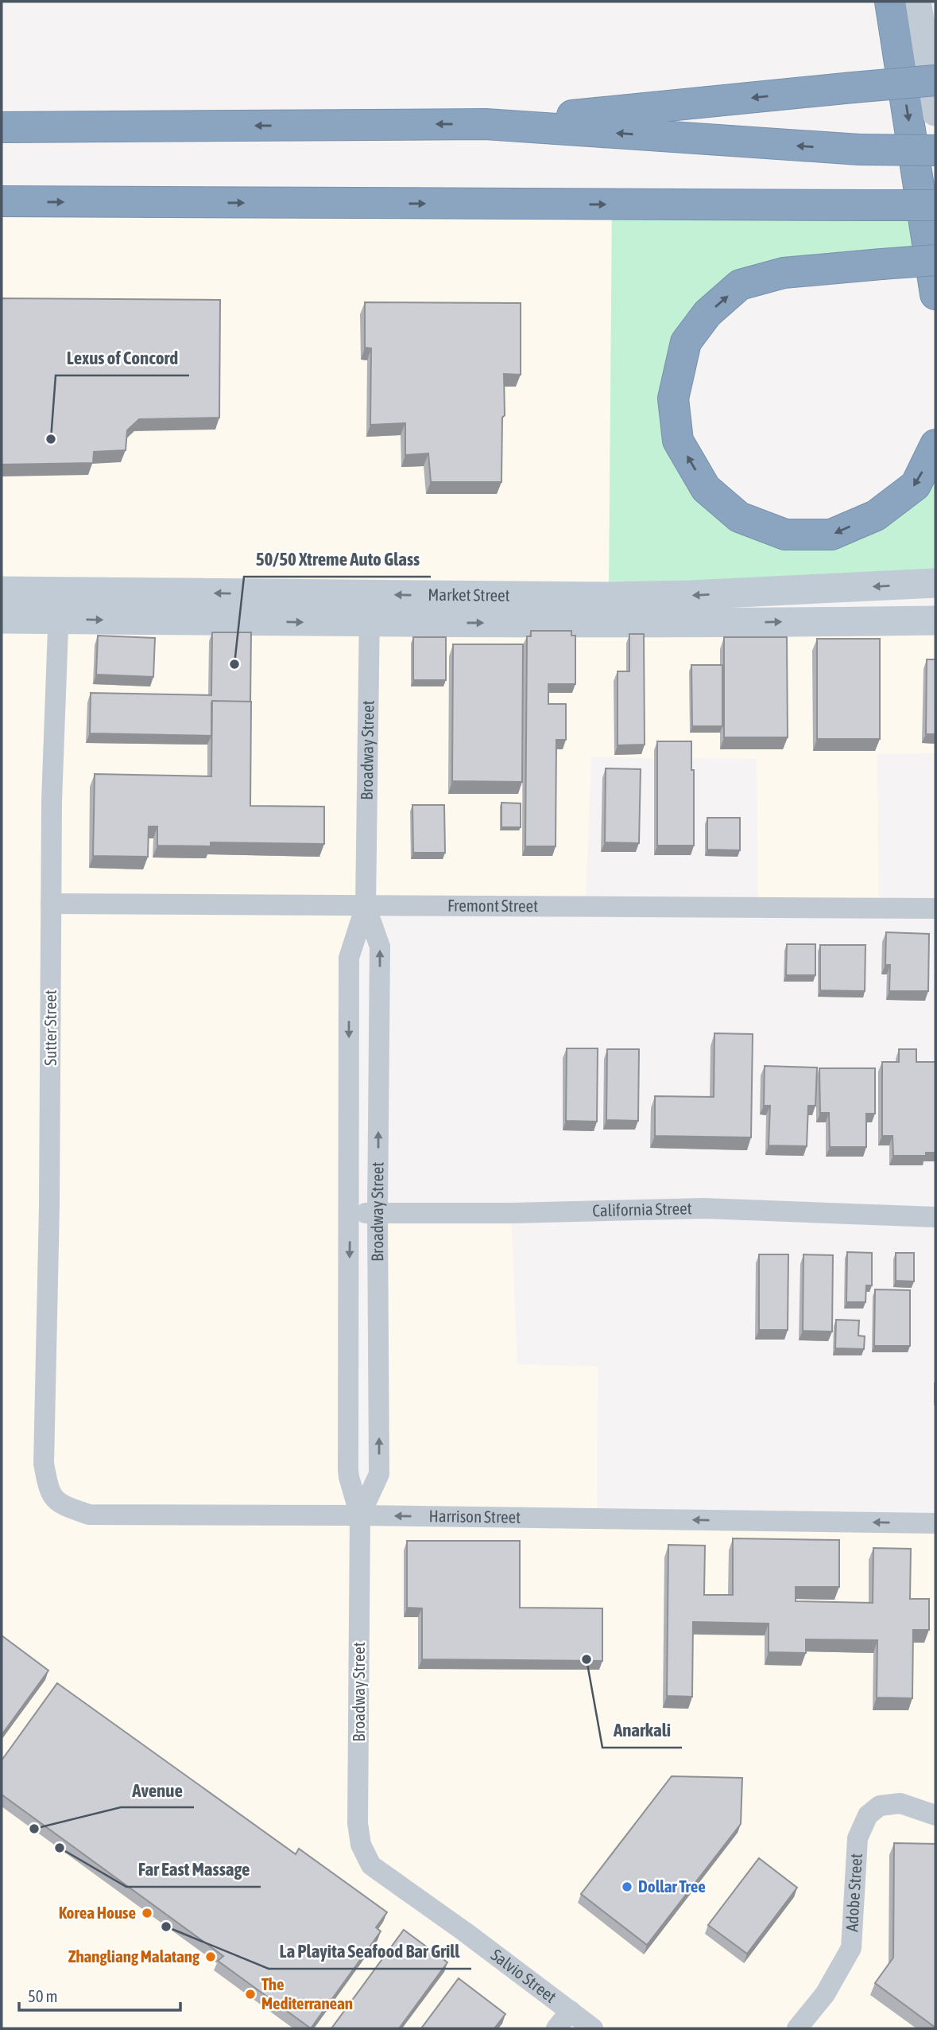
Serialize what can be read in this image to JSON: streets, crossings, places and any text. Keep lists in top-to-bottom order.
{
  "streets": {
    "main road": ["Market Street"],
    "street": [
      "Broadway Street",
      "Fremont Street",
      "Sutter Street",
      "California Street",
      "Harrison Street",
      "Adobe Street",
      "Salvio Street"
    ]
  },
  "crossings": [
    ["Market Street", "Broadway Street"],
    ["Market Street", "Sutter Street"],
    ["Broadway Street", "Fremont Street"],
    ["Broadway Street", "California Street"],
    ["Broadway Street", "Harrison Street"],
    ["Broadway Street", "Salvio Street"],
    ["Fremont Street", "Sutter Street"],
    ["Sutter Street", "Harrison Street"]
  ],
  "one_way": ["Harrison Street"],
  "places": [
    "Lexus of Concord",
    "50/50 Xtreme Auto Glass",
    "Anarkali",
    "Avenue",
    "Far East Massage",
    "Dollar Tree",
    "Korea House",
    "La Playita Seafood Bar Grill",
    "Zhangliang Malatang",
    "The Mediterranean"
  ],
  "scale_bar": "50 m"
}
